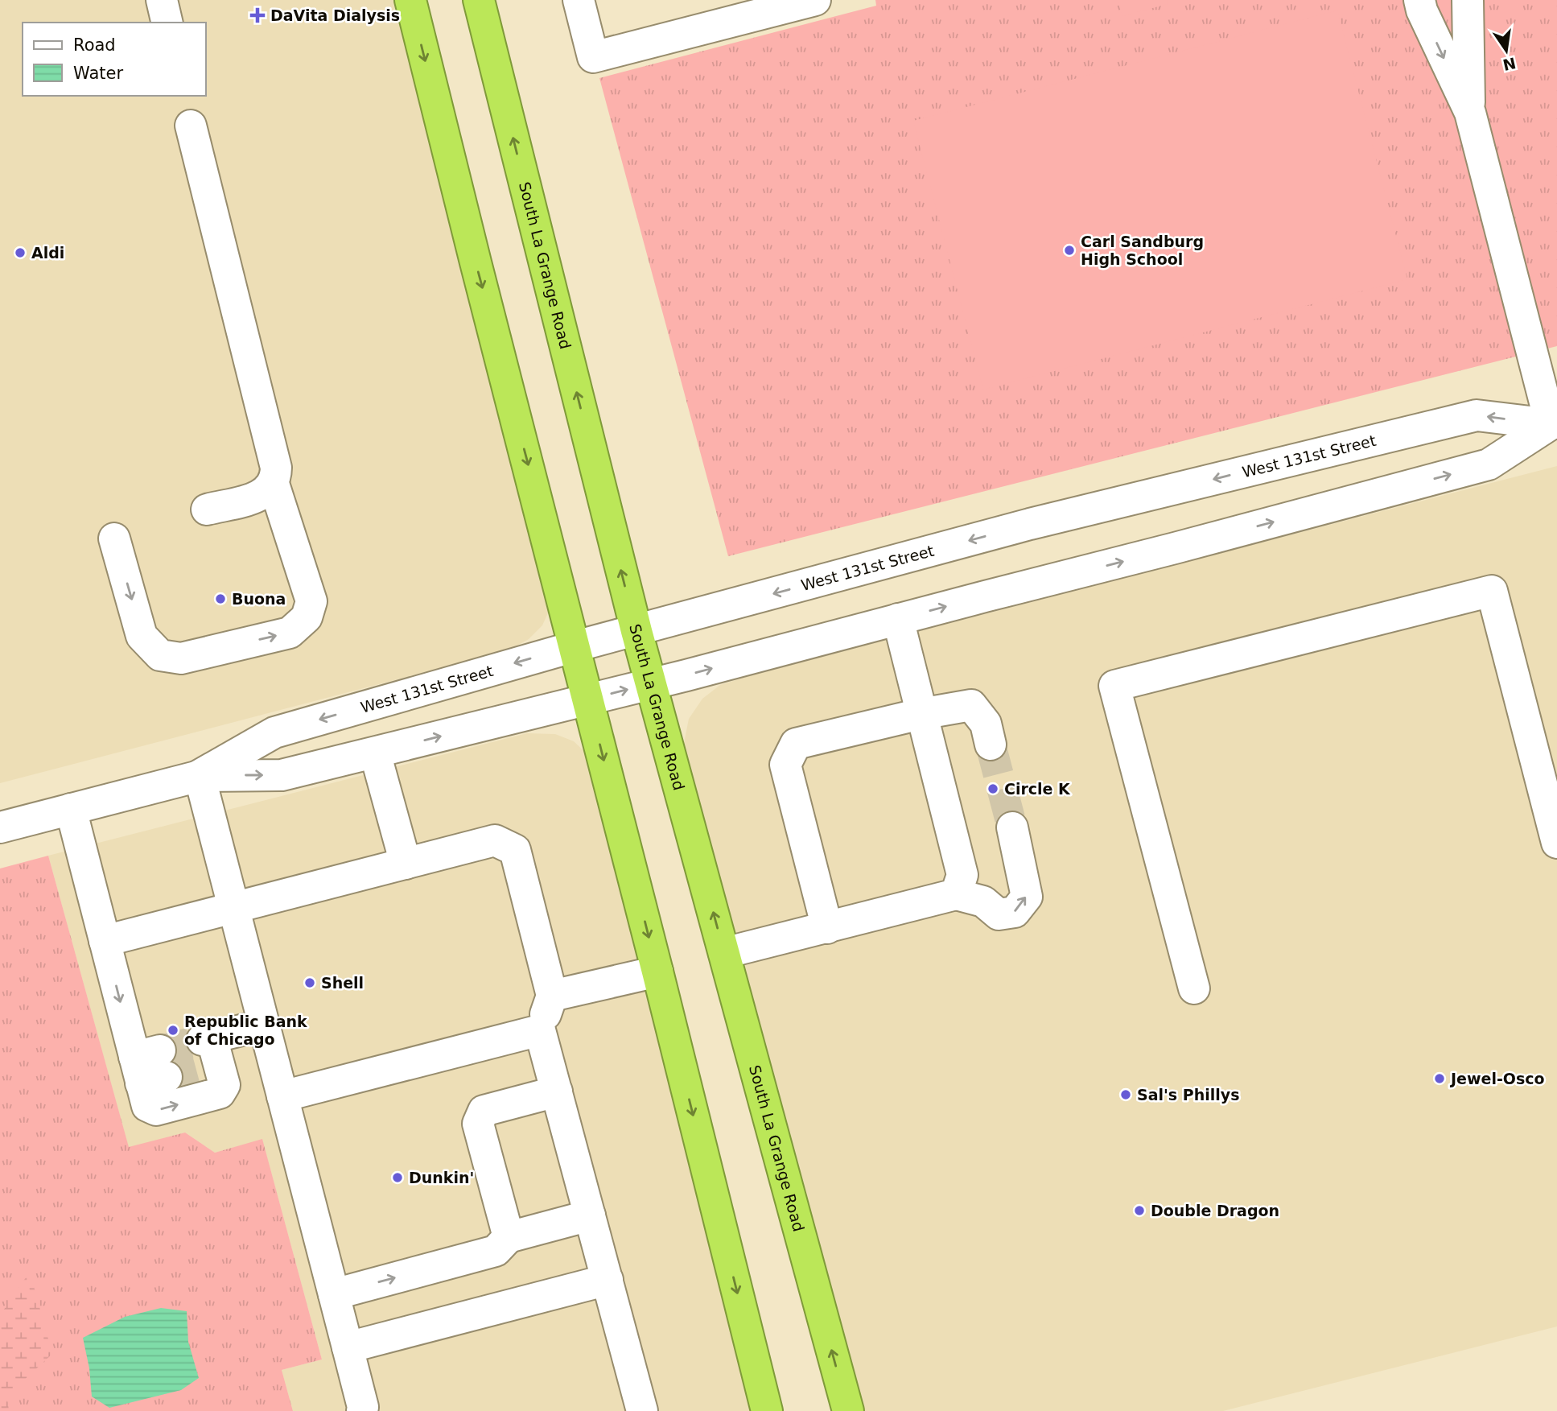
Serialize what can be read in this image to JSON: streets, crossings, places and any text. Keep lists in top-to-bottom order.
{
  "streets": {
    "highway": ["South La Grange Road"],
    "street": ["West 131st Street"]
  },
  "crossings": [
    ["South La Grange Road", "West 131st Street"]
  ],
  "places": {
    "health": ["DaVita Dialysis"],
    "other": [
      "Carl Sandburg High School",
      "Aldi",
      "Buona",
      "Circle K",
      "Shell",
      "Republic Bank of Chicago",
      "Jewel-Osco",
      "Sal's Phillys",
      "Dunkin'",
      "Double Dragon"
    ]
  },
  "legend": ["Road", "Water"],
  "north": "bottom"
}
